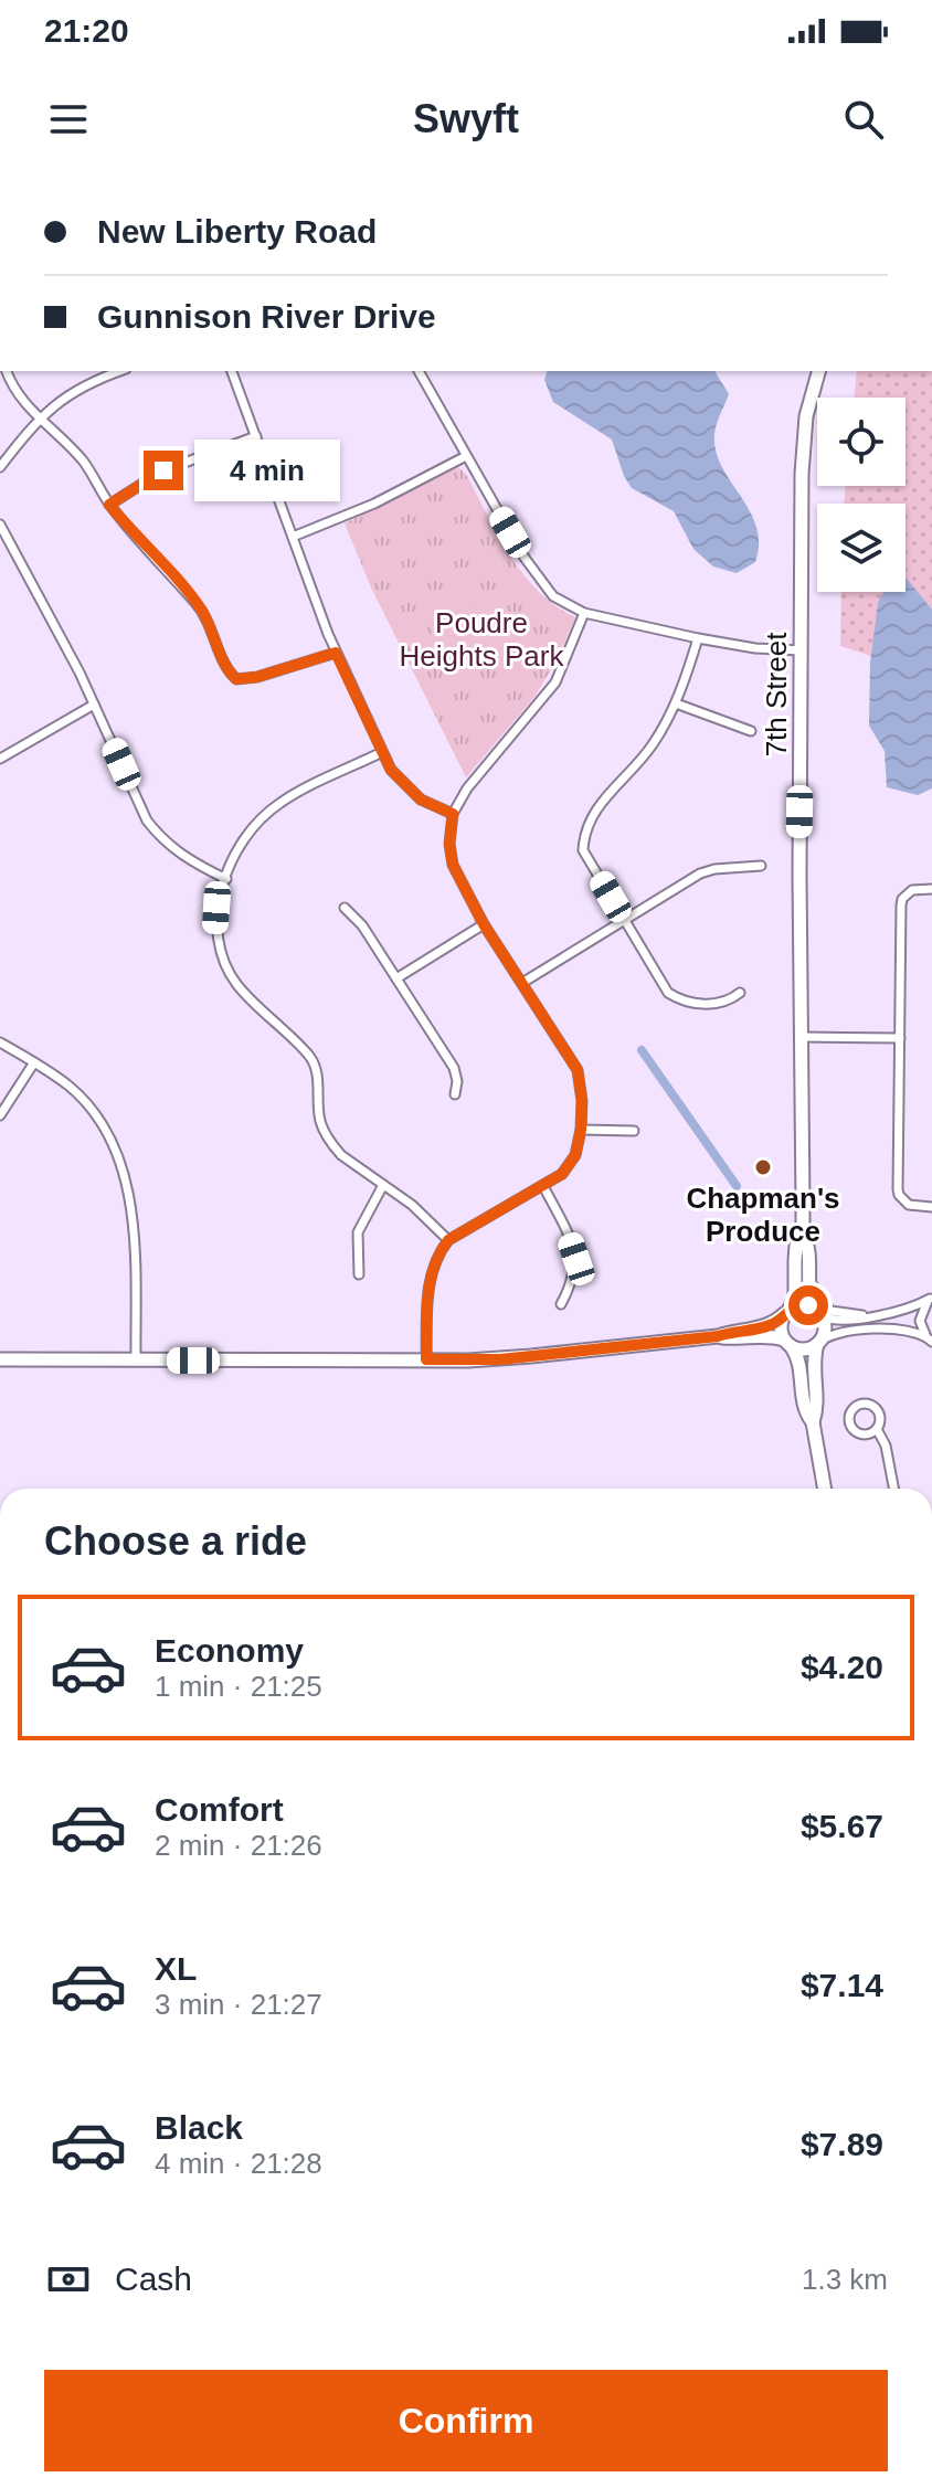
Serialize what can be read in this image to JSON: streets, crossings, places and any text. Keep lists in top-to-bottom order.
{
  "streets": {
    "street": ["7th Street"]
  },
  "parks": ["Poudre Heights Park"],
  "places": ["Chapman's Produce"],
  "page": {
    "status": "21:20",
    "header": "Swyft",
    "banner": ["New Liberty Road", "Gunnison River Drive"],
    "bubble": "4 min",
    "heading": "Choose a ride",
    "list": [
      {
        "name": "Economy",
        "note": "1 min · 21:25",
        "value": "$4.20"
      },
      {
        "name": "Comfort",
        "note": "2 min · 21:26",
        "value": "$5.67"
      },
      {
        "name": "XL",
        "note": "3 min · 21:27",
        "value": "$7.14"
      },
      {
        "name": "Black",
        "note": "4 min · 21:28",
        "value": "$7.89"
      }
    ],
    "pay": ["Cash", "1.3 km"],
    "buttons": "Confirm"
  }
}
